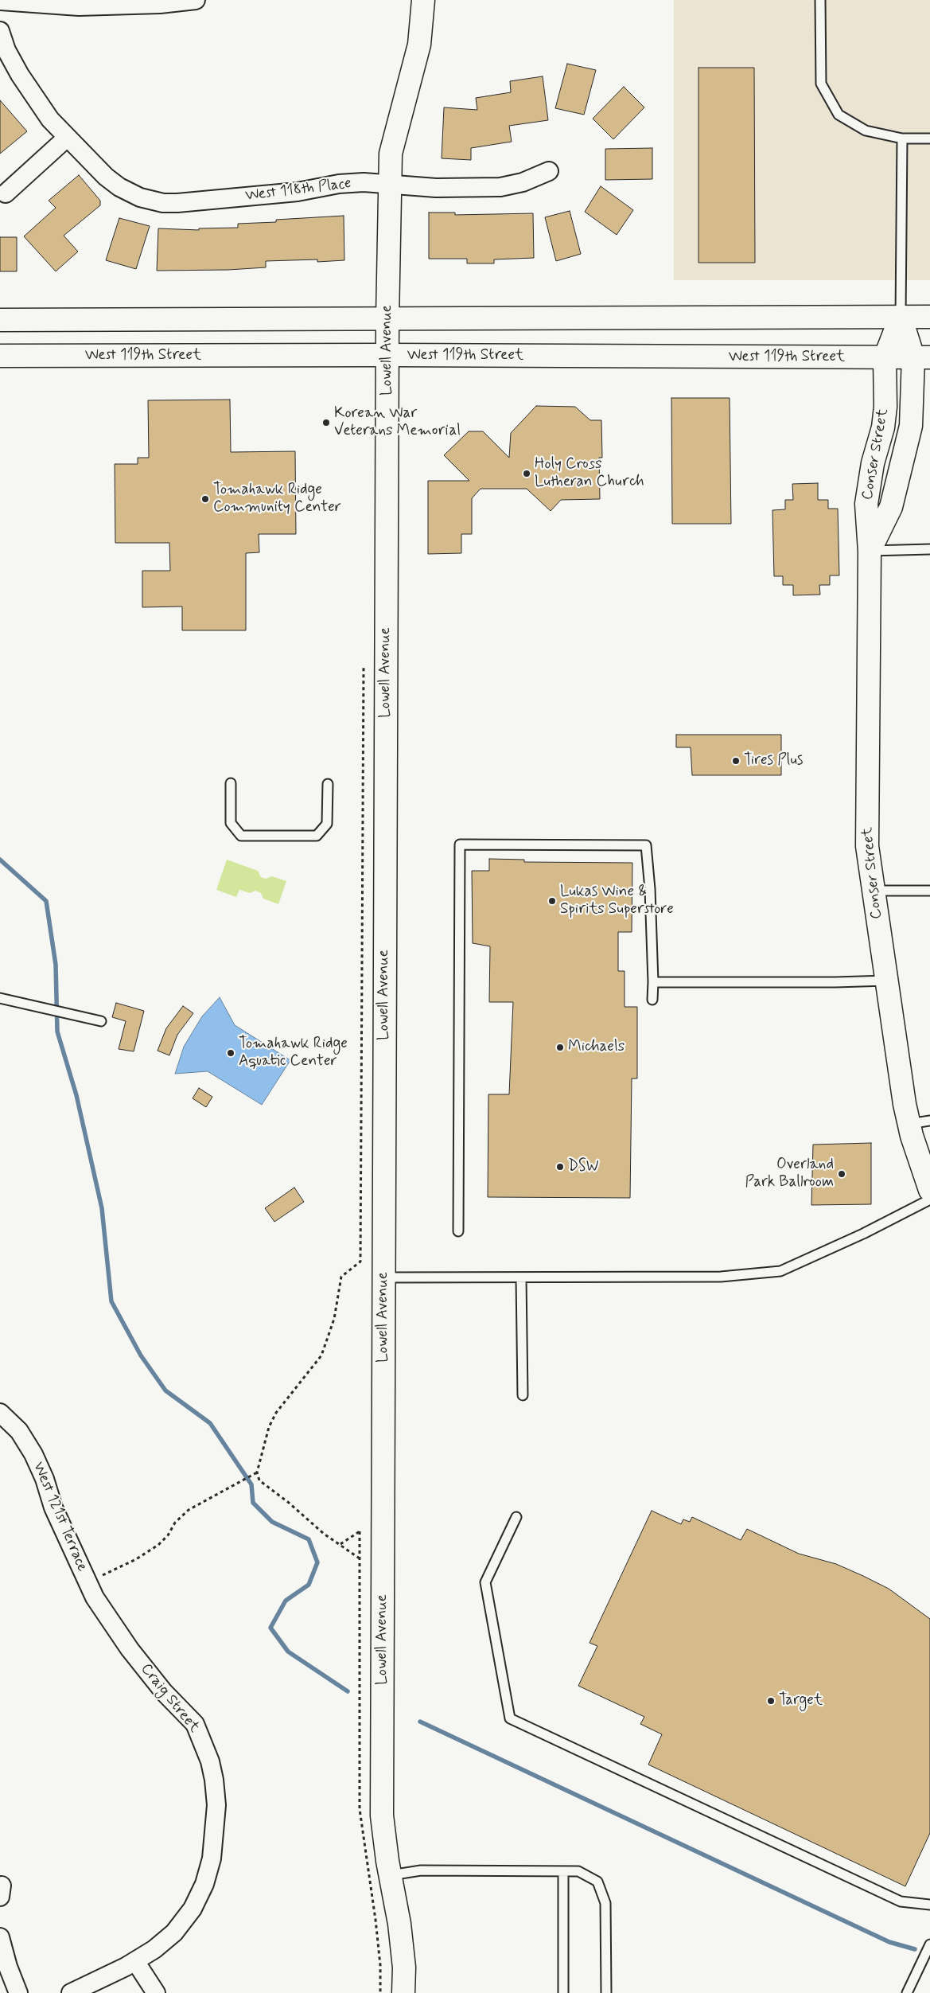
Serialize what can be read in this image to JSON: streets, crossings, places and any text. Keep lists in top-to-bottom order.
{
  "streets": {
    "street": [
      "West 118th Place",
      "Lowell Avenue",
      "West 119th Street",
      "Conser Street",
      "West 121st Terrace",
      "Craig Street"
    ]
  },
  "crossings": [
    ["West 118th Place", "Lowell Avenue"],
    ["Lowell Avenue", "West 119th Street"],
    ["West 119th Street", "Conser Street"],
    ["West 121st Terrace", "Craig Street"]
  ],
  "places": [
    "Korean War Veterans Memorial",
    "Holy Cross Lutheran Church",
    "Tomahawk Ridge Community Center",
    "Tires Plus",
    "Lukas Wine & Spirits Superstore",
    "Michaels",
    "Tomahawk Ridge Aquatic Center",
    "DSW",
    "Overland Park Ballroom",
    "Target"
  ]
}
